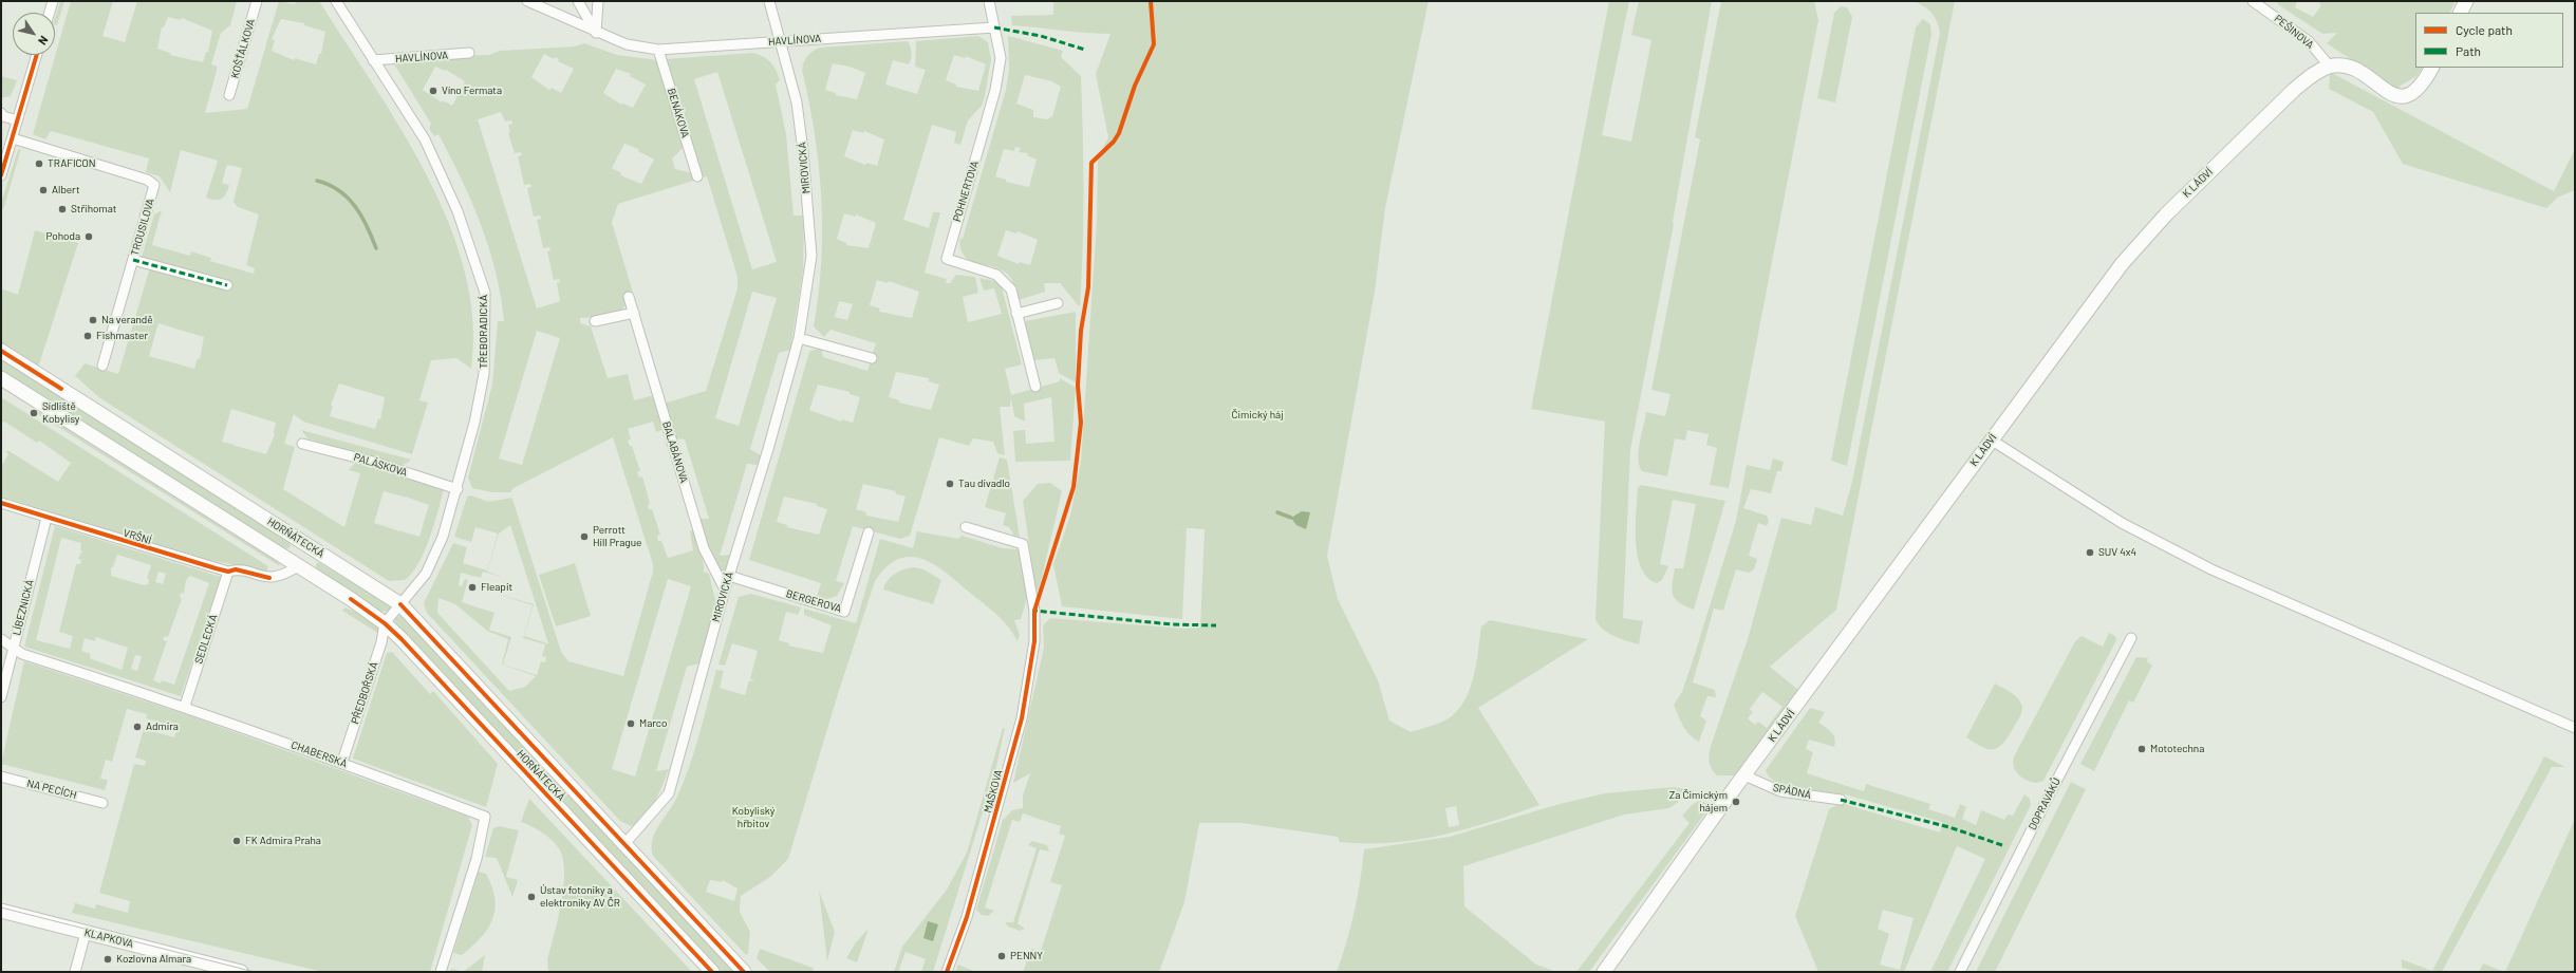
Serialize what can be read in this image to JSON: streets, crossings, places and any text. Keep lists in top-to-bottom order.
{
  "streets": {
    "main road": ["K LÁDVÍ", "HORŇÁTECKÁ", "KLAPKOVA"],
    "street": [
      "PEŠINOVA",
      "HAVLÍNOVA",
      "KOŠŤÁLKOVA",
      "BENÁKOVA",
      "MIROVICKÁ",
      "POHNERTOVA",
      "TROUSILOVA",
      "TŘEBORADICKÁ",
      "BALABÁNOVA",
      "PALÁSKOVA",
      "VRŠNÍ",
      "BERGEROVA",
      "LÍBEZNICKÁ",
      "SEDLECKÁ",
      "PŘEDBOŘSKÁ",
      "CHABERSKÁ",
      "NA PECÍCH",
      "MAŠKOVA",
      "SPÁDNÁ",
      "DOPRAVÁKŮ"
    ]
  },
  "crossings": [
    ["PEŠINOVA", "K LÁDVÍ"],
    ["HAVLÍNOVA", "BENÁKOVA"],
    ["HAVLÍNOVA", "MIROVICKÁ"],
    ["HAVLÍNOVA", "POHNERTOVA"],
    ["HAVLÍNOVA", "TŘEBORADICKÁ"],
    ["MIROVICKÁ", "BALABÁNOVA"],
    ["MIROVICKÁ", "HORŇÁTECKÁ"],
    ["MIROVICKÁ", "BERGEROVA"],
    ["K LÁDVÍ", "SPÁDNÁ"],
    ["TŘEBORADICKÁ", "PALÁSKOVA"],
    ["TŘEBORADICKÁ", "HORŇÁTECKÁ"],
    ["TŘEBORADICKÁ", "PŘEDBOŘSKÁ"],
    ["VRŠNÍ", "HORŇÁTECKÁ"],
    ["VRŠNÍ", "LÍBEZNICKÁ"],
    ["VRŠNÍ", "SEDLECKÁ"],
    ["HORŇÁTECKÁ", "PŘEDBOŘSKÁ"],
    ["LÍBEZNICKÁ", "CHABERSKÁ"],
    ["SEDLECKÁ", "CHABERSKÁ"],
    ["PŘEDBOŘSKÁ", "CHABERSKÁ"]
  ],
  "parks": ["Čimický háj", "Kobyliský hřbitov"],
  "places": [
    "Víno Fermata",
    "TRAFICON",
    "Albert",
    "Střihomat",
    "Pohoda",
    "Na verandě",
    "Fishmaster",
    "Sídliště Kobylisy",
    "Tau divadlo",
    "Perrott Hill Prague",
    "SUV 4x4",
    "Fleapit",
    "Marco",
    "Admira",
    "Mototechna",
    "Za Čimickým hájem",
    "FK Admira Praha",
    "Ústav fotoniky a elektroniky AV ČR",
    "PENNY",
    "Kozlovna Almara"
  ],
  "legend": ["Cycle path", "Path"],
  "north": "bottom right"
}
